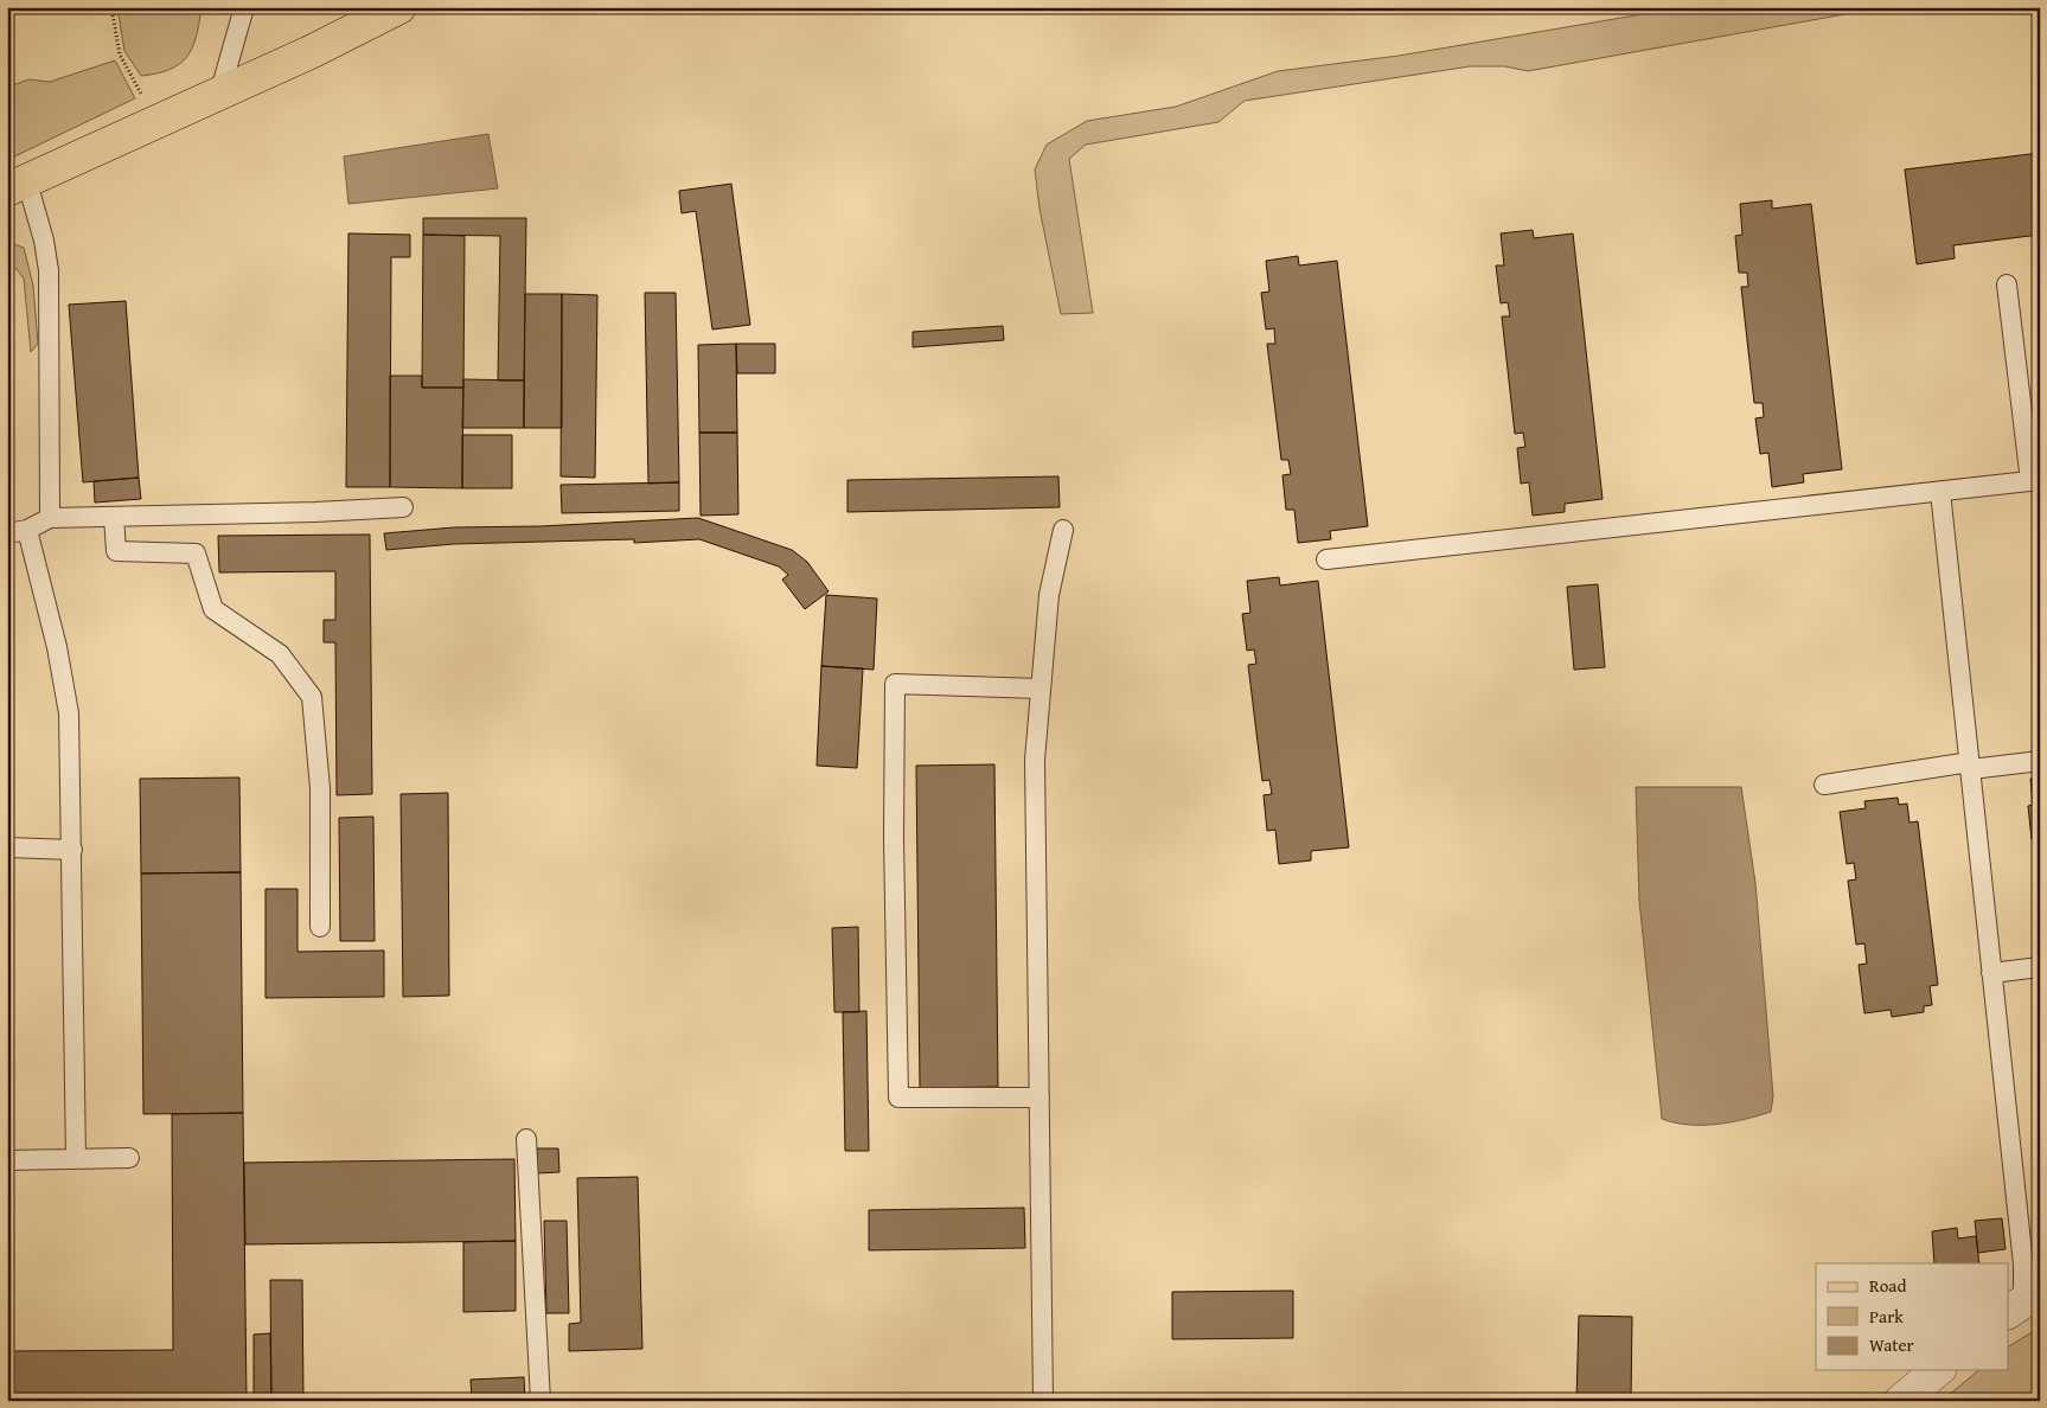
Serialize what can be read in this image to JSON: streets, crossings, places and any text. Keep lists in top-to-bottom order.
{
  "legend": ["Road", "Park", "Water"]
}
